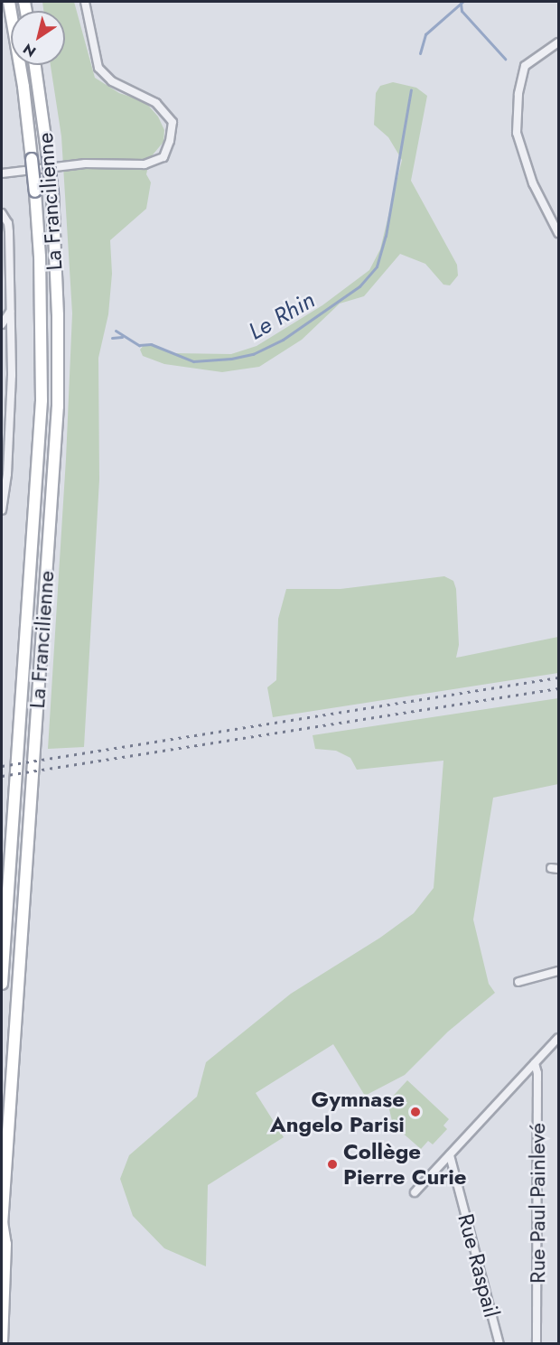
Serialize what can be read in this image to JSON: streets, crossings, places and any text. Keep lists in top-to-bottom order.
{
  "streets": {
    "highway": ["La Francilienne"],
    "street": ["Rue Paul Painlevé", "Rue Raspail"]
  },
  "water": ["Le Rhin"],
  "places": ["Gymnase Angelo Parisi", "Collège Pierre Curie"],
  "north": "bottom left"
}
